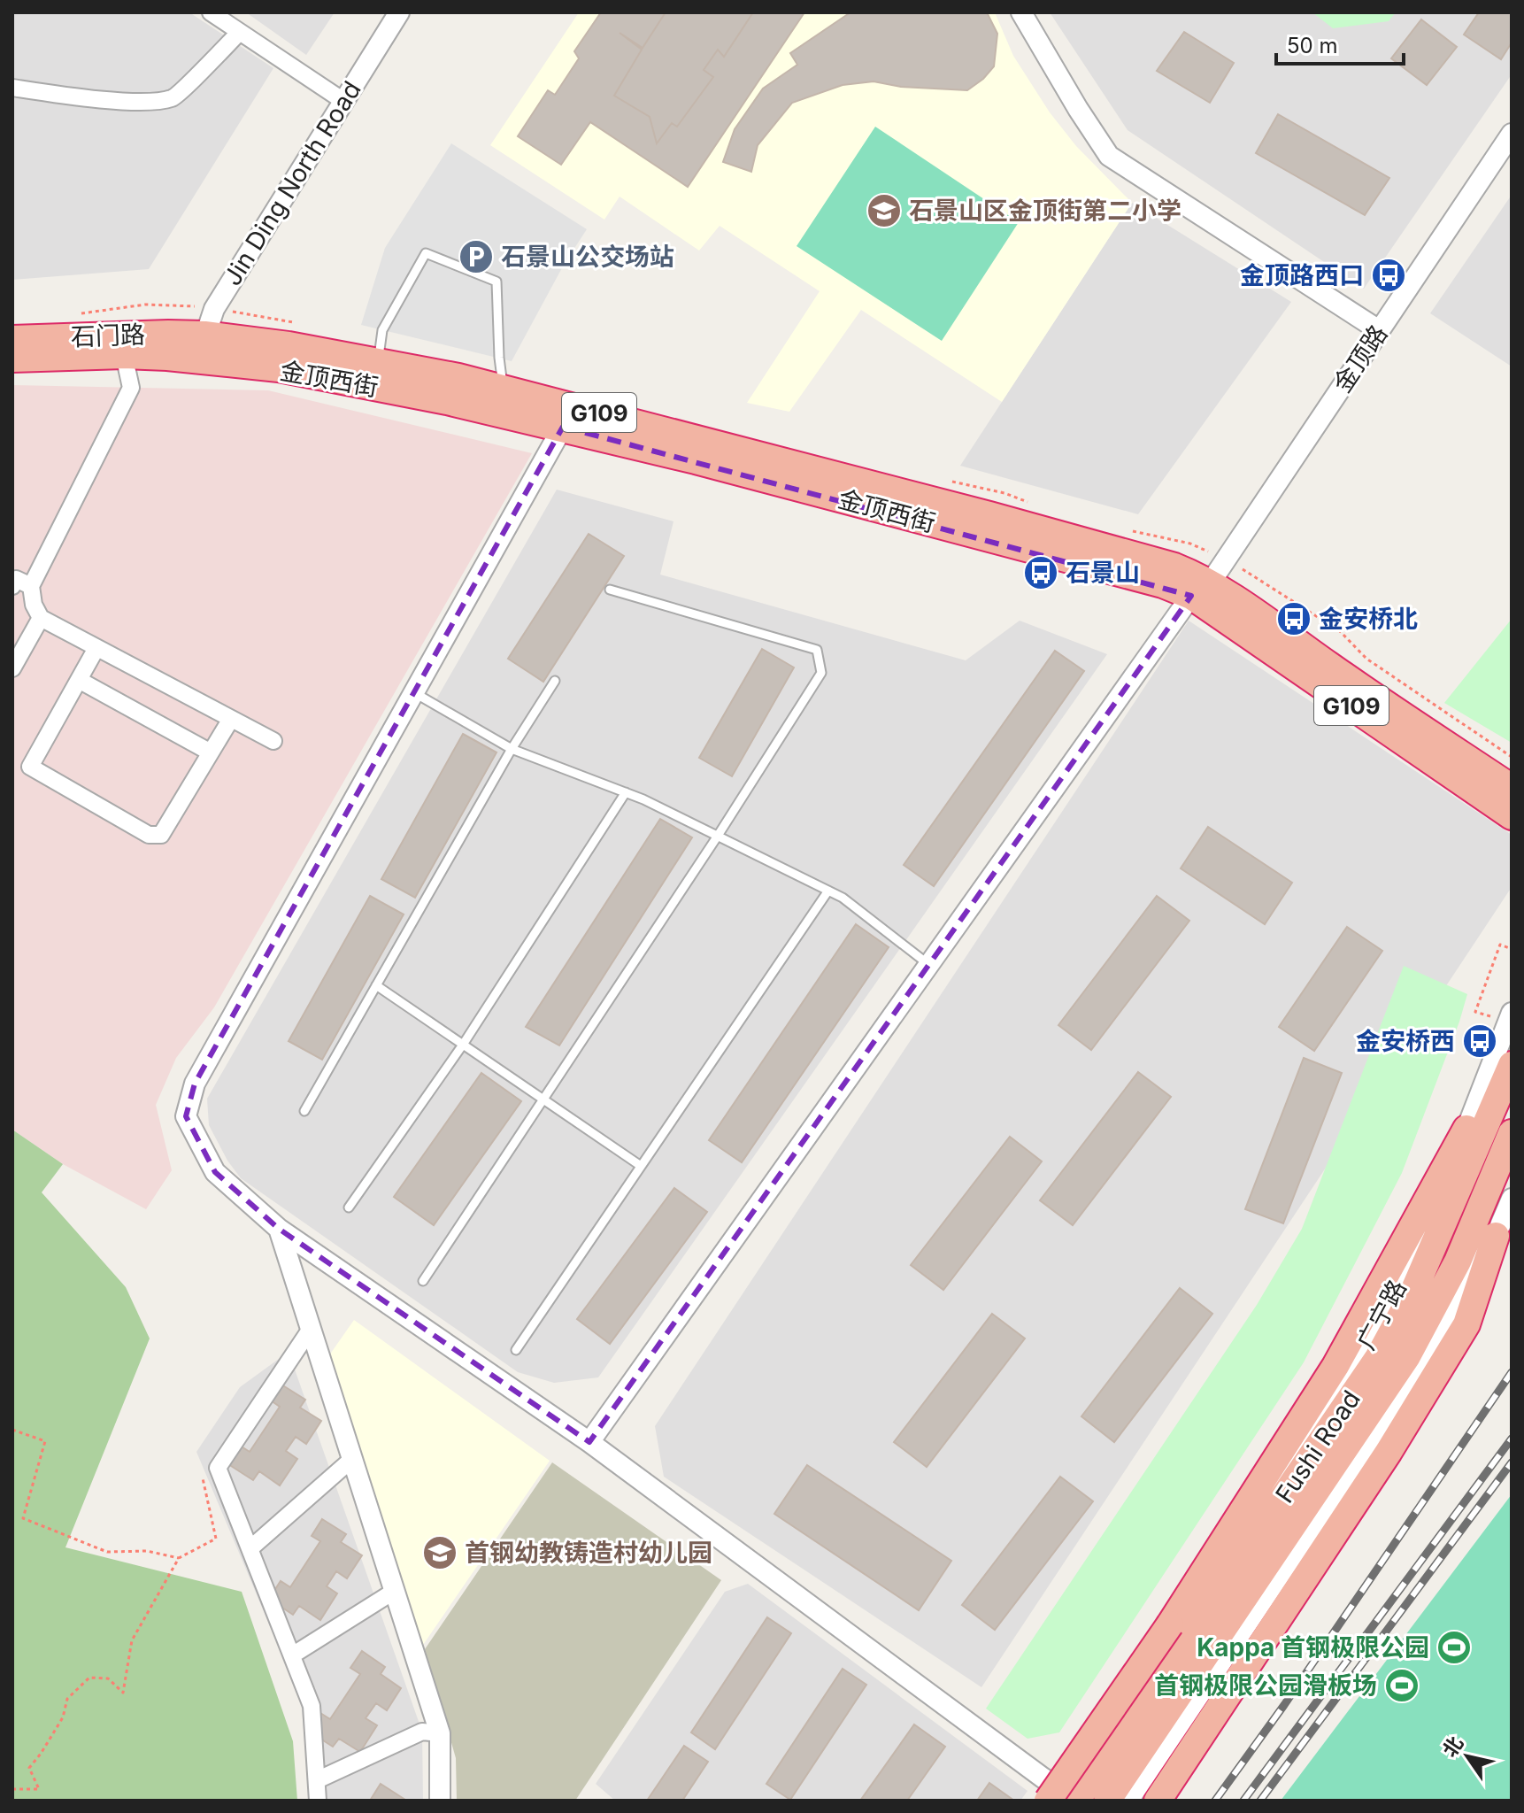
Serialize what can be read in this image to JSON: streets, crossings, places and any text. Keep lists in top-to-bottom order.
{
  "streets": {
    "highway": [
      "石门路",
      "金顶西街",
      "G109",
      "Fushi Road"
    ],
    "street": ["Jin Ding North Road", "金顶路", "广宁路"]
  },
  "crossings": [
    ["Jin Ding North Road", "石门路"],
    ["Jin Ding North Road", "金顶西街"],
    ["石门路", "金顶西街"],
    ["金顶路", "金顶西街"],
    ["广宁路", "Fushi Road"]
  ],
  "places": {
    "school or university": ["石景山区金顶街第二小学", "首钢幼教铸造村幼儿园"],
    "parking": ["石景山公交场站"],
    "bus stop": [
      "金顶路西口",
      "石景山",
      "金安桥北",
      "金安桥西"
    ],
    "sports": ["Kappa 首钢极限公园", "首钢极限公园滑板场"]
  },
  "scale_bar": "50 m",
  "north": "top left"
}
